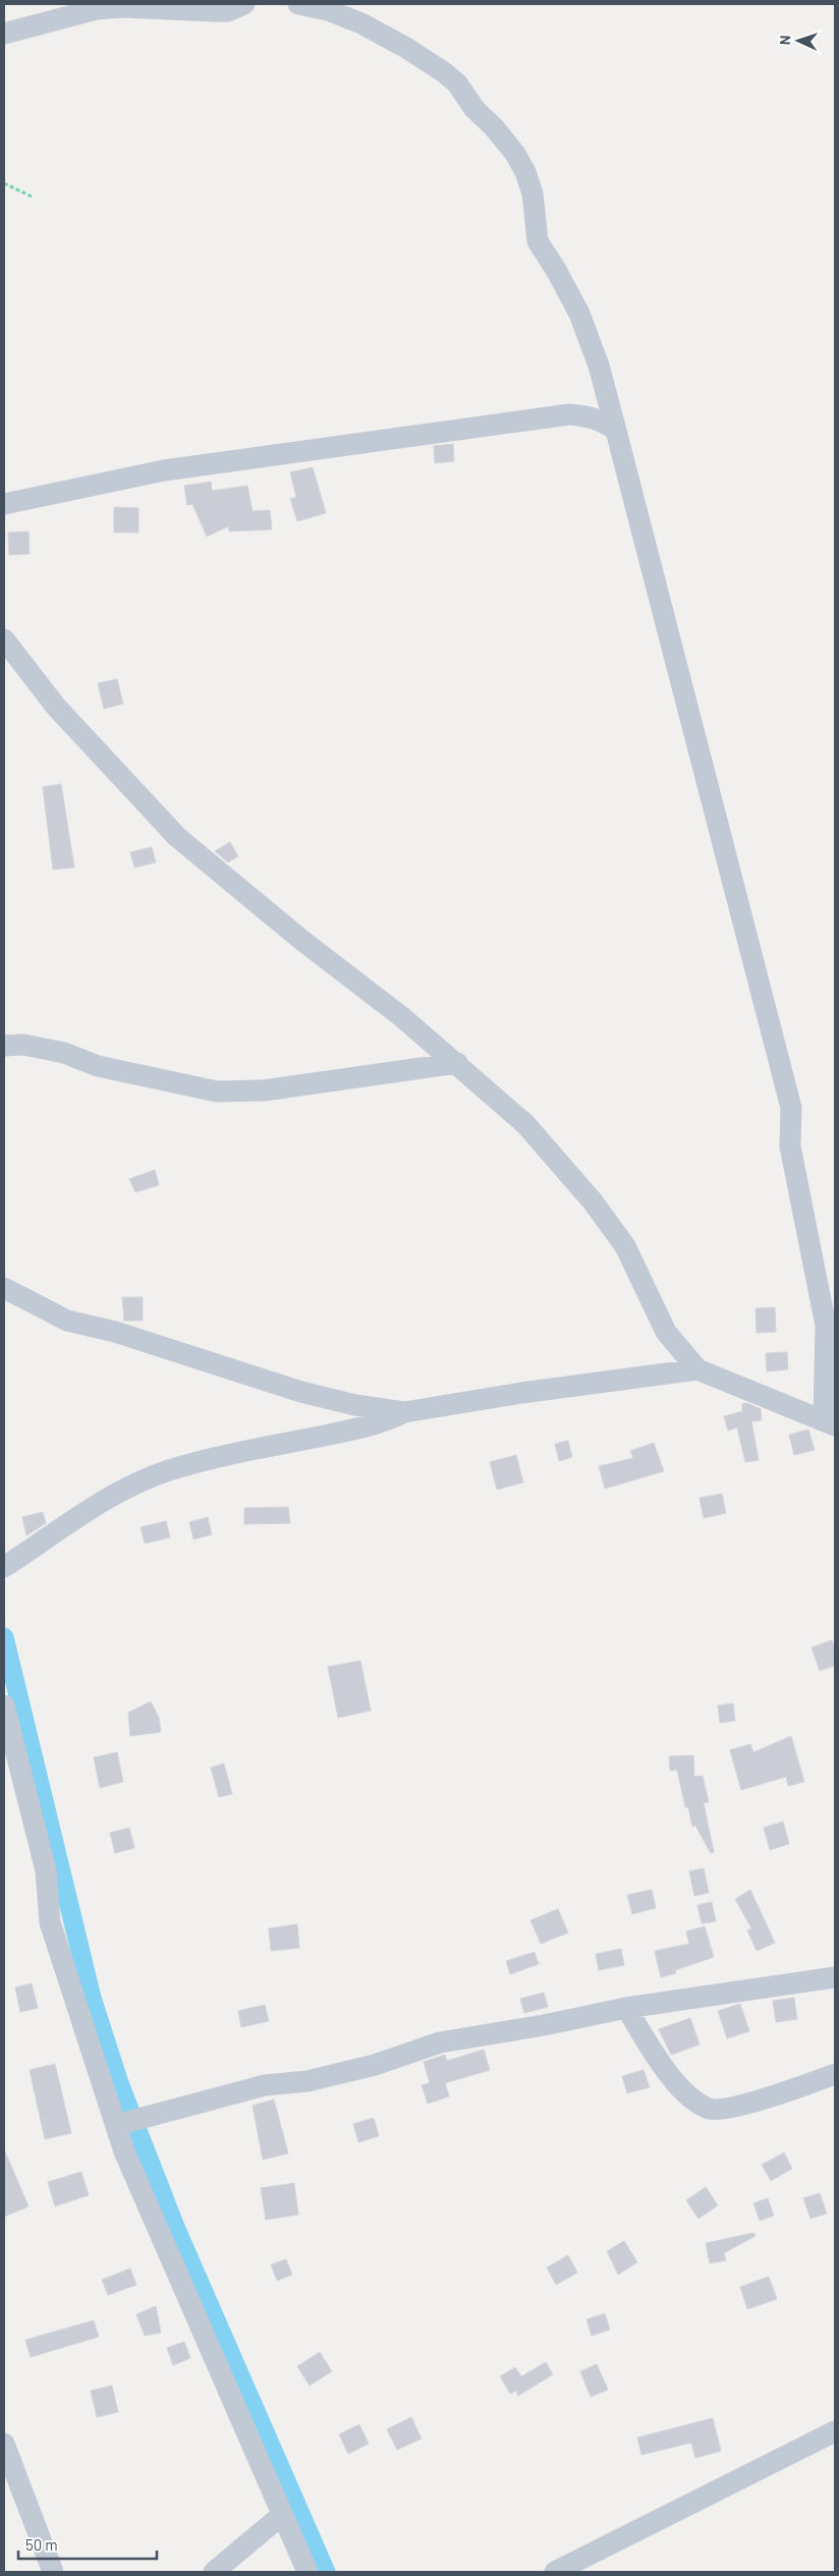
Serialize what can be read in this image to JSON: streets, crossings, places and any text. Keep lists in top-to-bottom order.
{
  "scale_bar": "50 m",
  "north": "left"
}
